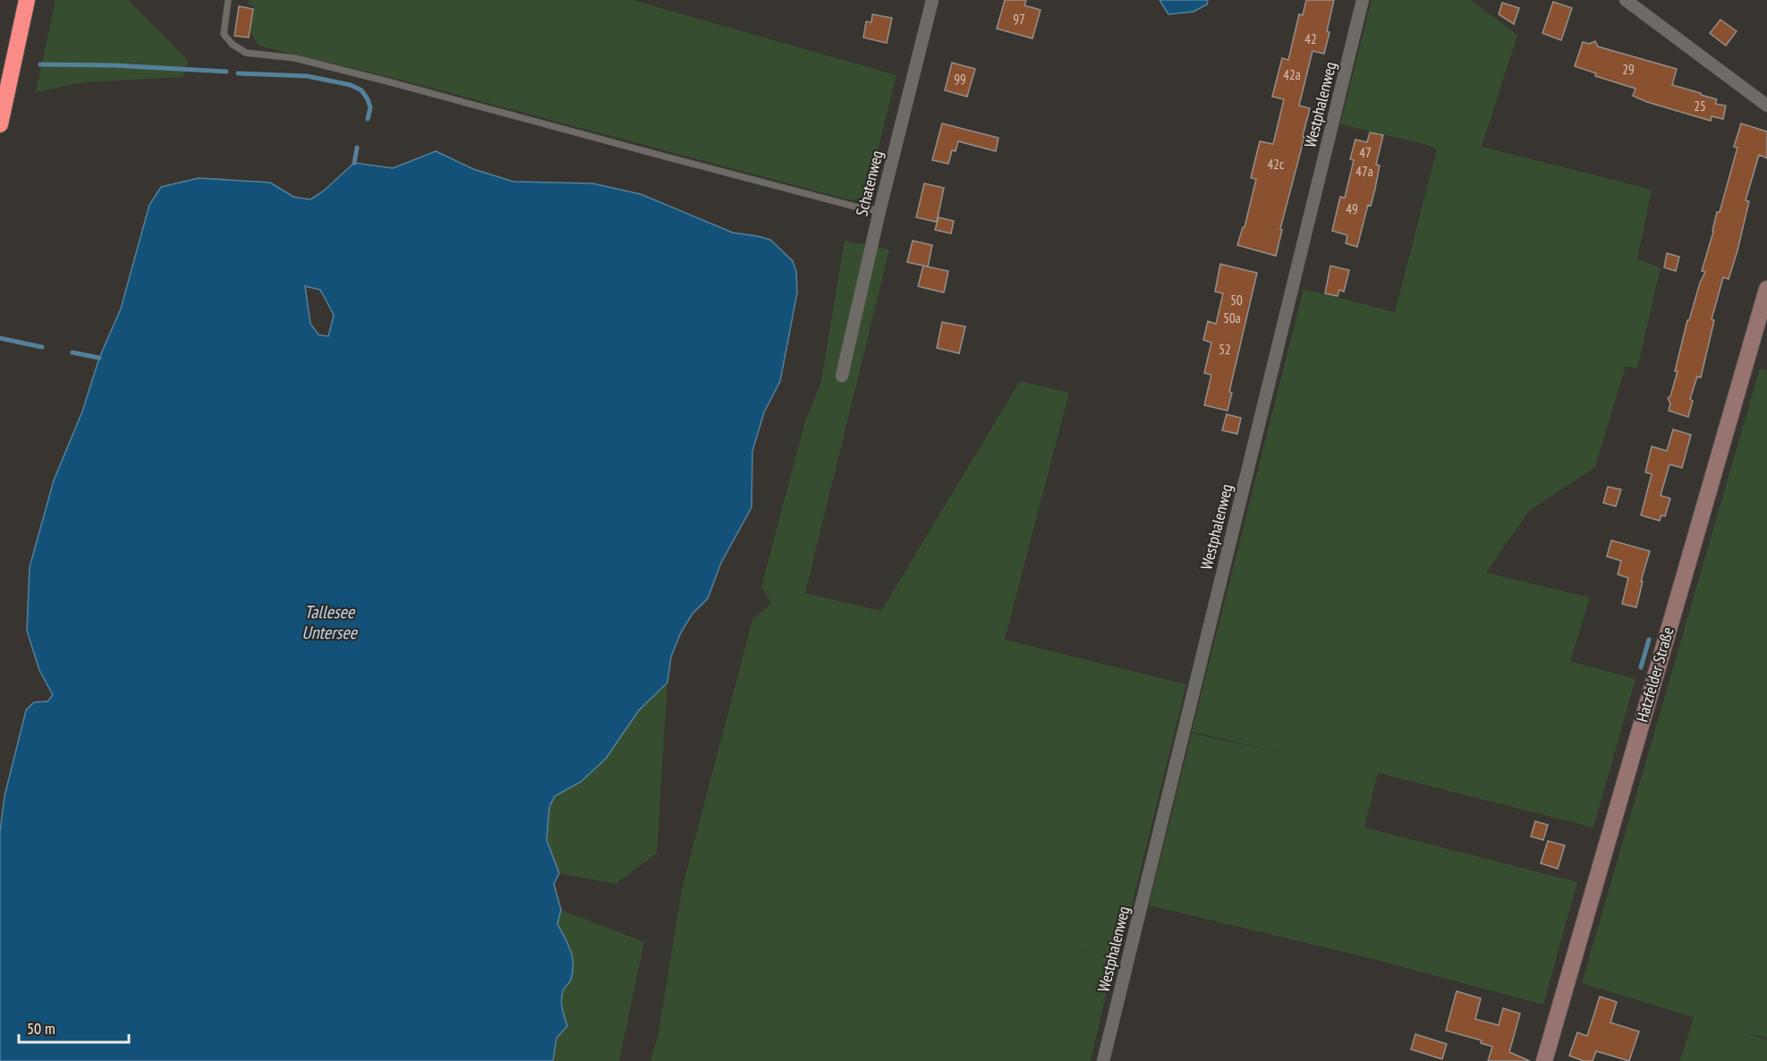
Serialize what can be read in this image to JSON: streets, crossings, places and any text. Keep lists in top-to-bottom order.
{
  "streets": {
    "street": ["Westphalenweg", "Schatenweg", "Hatzfelder Straße"]
  },
  "water": ["Tallesee Untersee"],
  "house_numbers": [
    "97",
    "42",
    "29",
    "42a",
    "99",
    "25",
    "47",
    "42c",
    "47a",
    "49",
    "50",
    "50a",
    "52"
  ],
  "scale_bar": "50 m"
}
